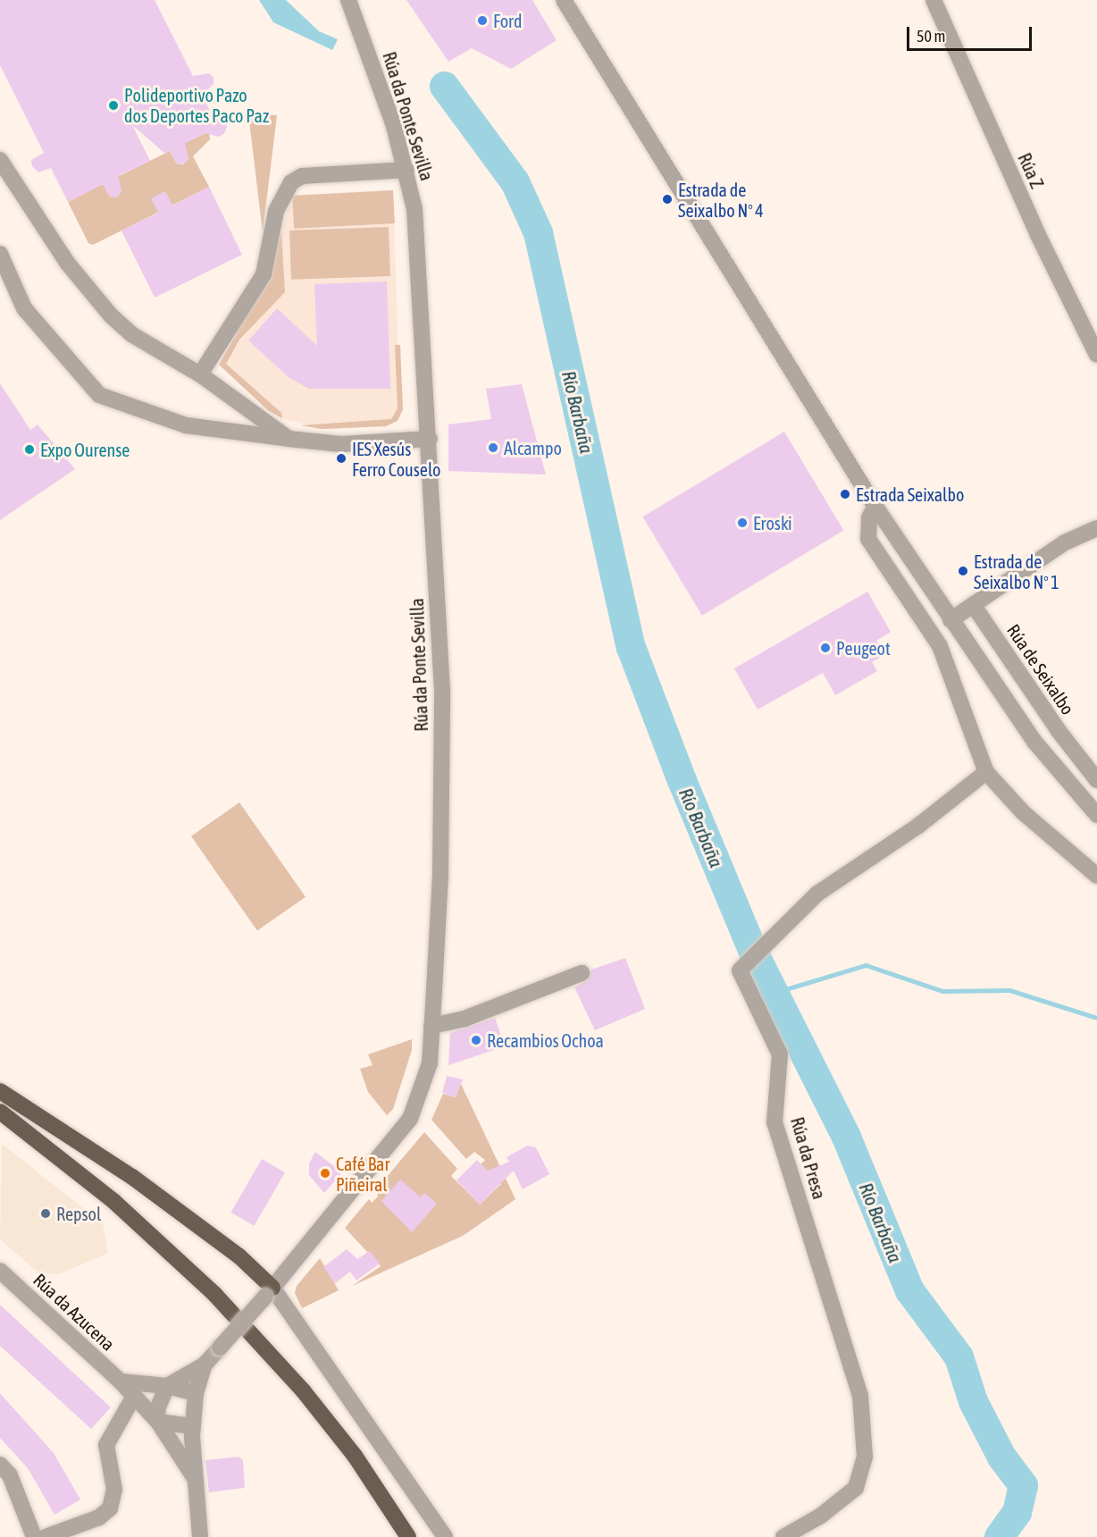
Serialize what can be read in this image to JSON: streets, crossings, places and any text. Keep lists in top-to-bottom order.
{
  "streets": {
    "street": [
      "Rúa da Ponte Sevilla",
      "Rúa Z",
      "Rúa de Seixalbo",
      "Rúa da Presa",
      "Rúa da Azucena"
    ]
  },
  "water": ["Río Barbaña"],
  "places": [
    "Ford",
    "Polideportivo Pazo dos Deportes Paco Paz",
    "Estrada de Seixalbo Nº 4",
    "Alcampo",
    "Expo Ourense",
    "IES Xesús Ferro Couselo",
    "Estrada Seixalbo",
    "Eroski",
    "Estrada de Seixalbo Nº 1",
    "Peugeot",
    "Recambios Ochoa",
    "Café Bar Piñeiral",
    "Repsol"
  ],
  "scale_bar": "50 m"
}
